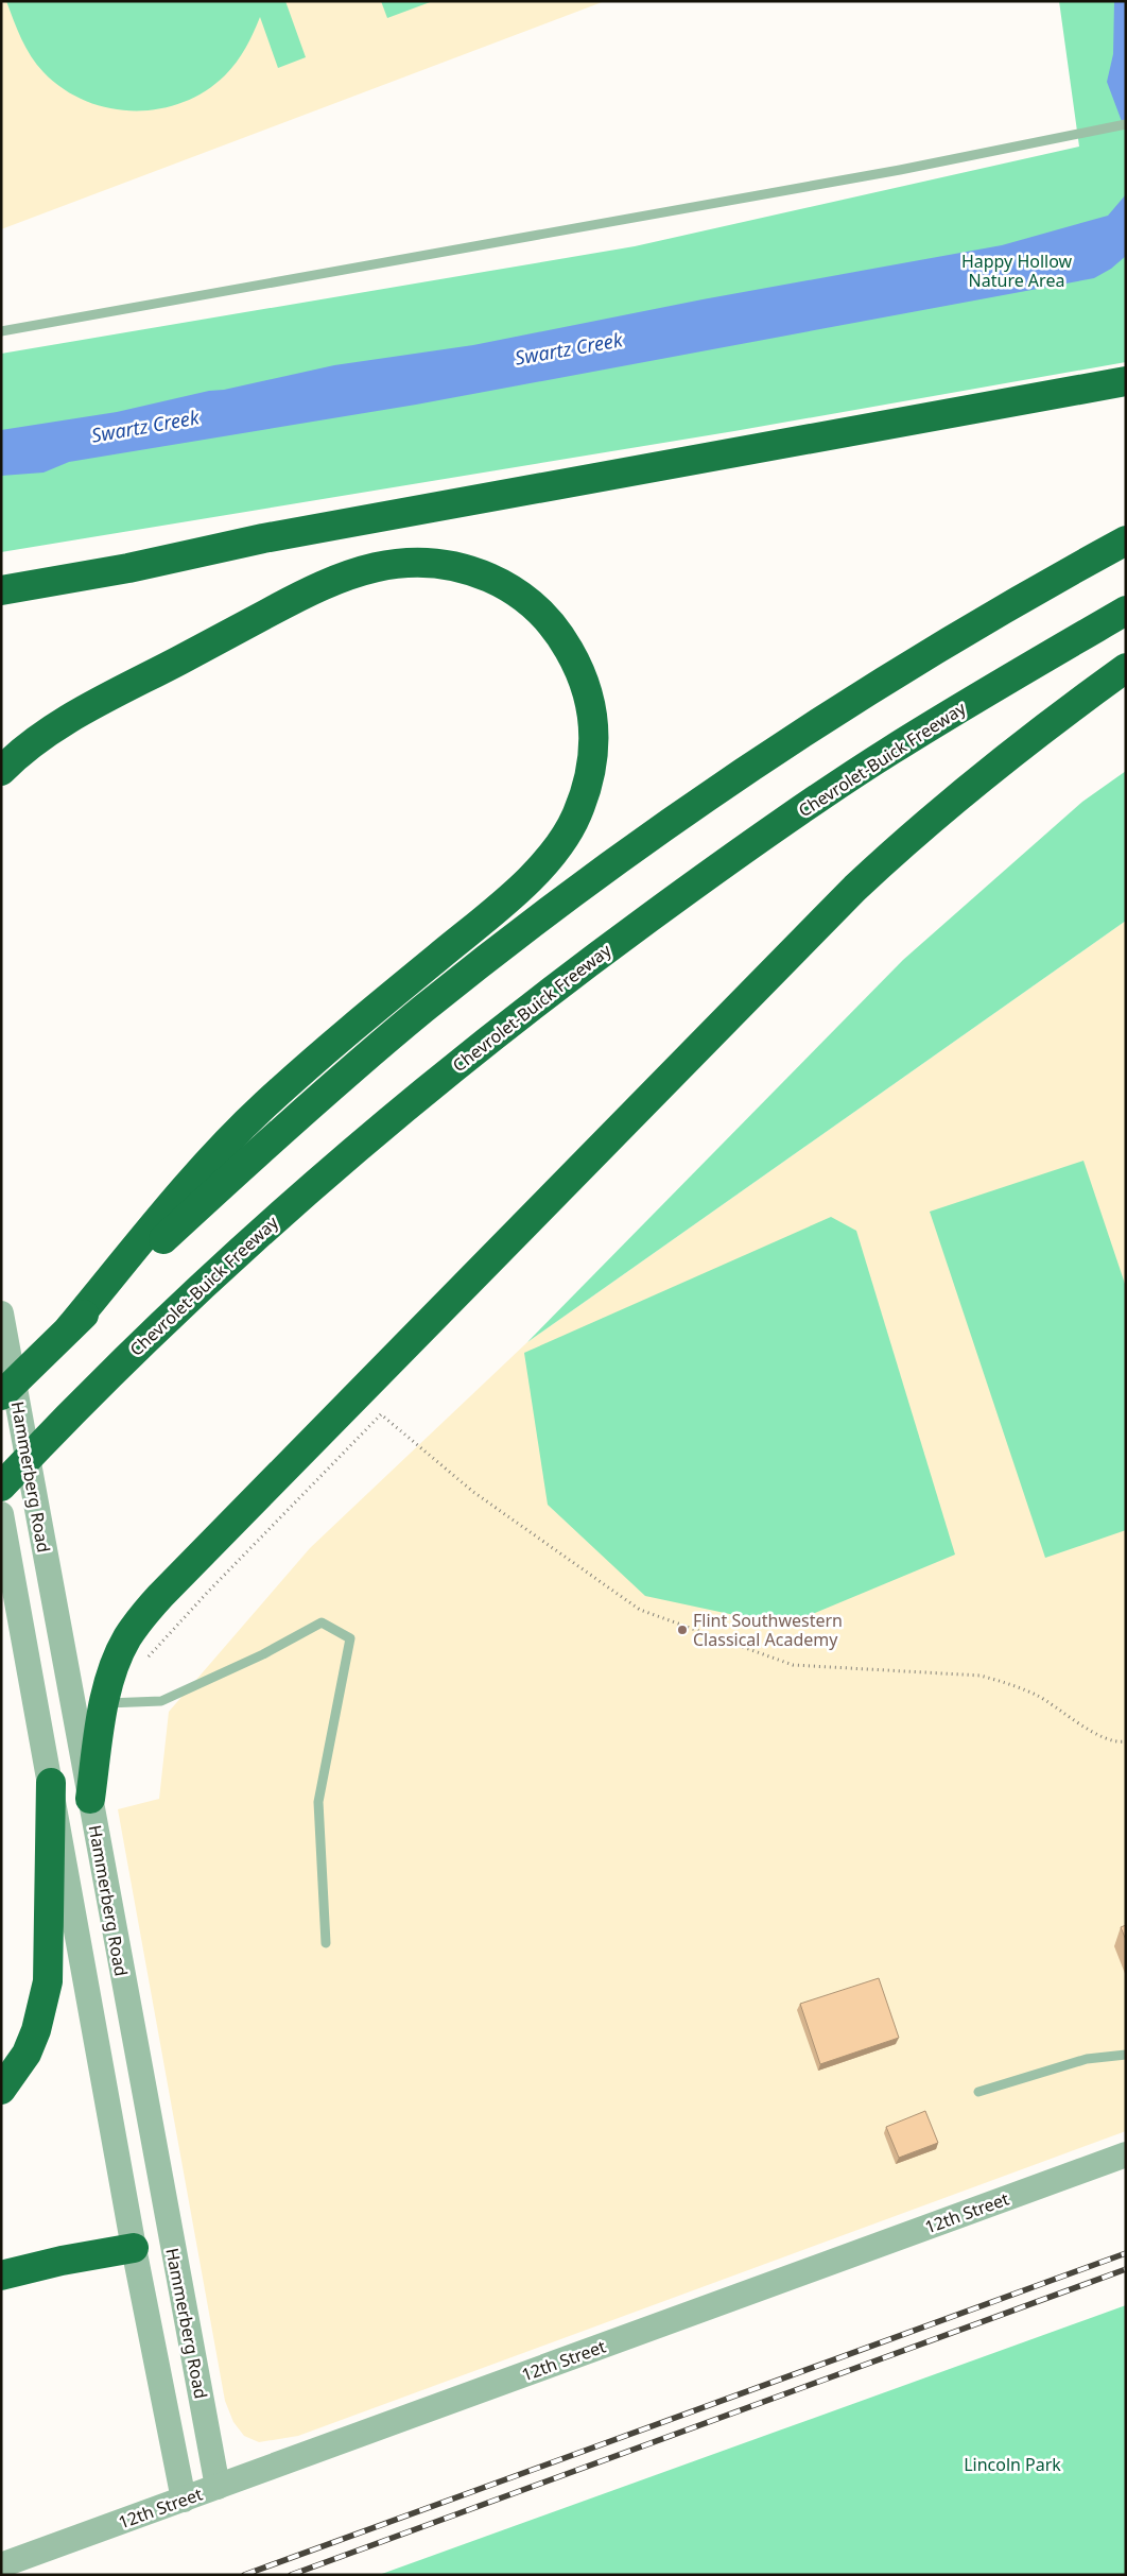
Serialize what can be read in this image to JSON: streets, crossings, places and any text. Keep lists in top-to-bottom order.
{
  "streets": {
    "highway": ["Chevrolet-Buick Freeway"],
    "street": ["Hammerberg Road", "12th Street"]
  },
  "crossings": [
    ["Hammerberg Road", "12th Street"]
  ],
  "water": ["Swartz Creek"],
  "parks": ["Happy Hollow Nature Area", "Lincoln Park"],
  "places": ["Flint Southwestern Classical Academy"]
}
